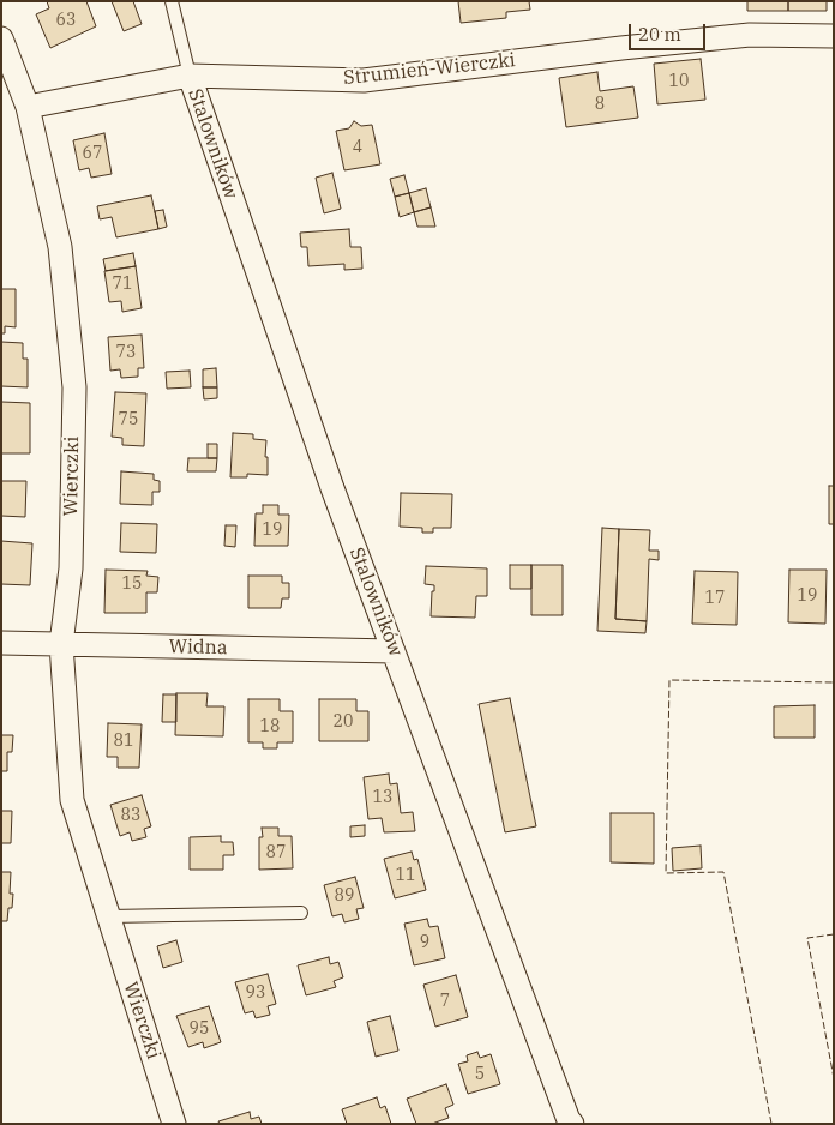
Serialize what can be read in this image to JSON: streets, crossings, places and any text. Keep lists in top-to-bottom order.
{
  "streets": {
    "street": [
      "Strumień-Wierczki",
      "Stalowników",
      "Wierczki",
      "Widna"
    ]
  },
  "crossings": [
    ["Strumień-Wierczki", "Stalowników"],
    ["Strumień-Wierczki", "Wierczki"],
    ["Stalowników", "Widna"],
    ["Wierczki", "Widna"]
  ],
  "house_numbers": [
    "63",
    "10",
    "8",
    "4",
    "67",
    "71",
    "73",
    "75",
    "19",
    "15",
    "19",
    "17",
    "20",
    "18",
    "81",
    "13",
    "83",
    "87",
    "11",
    "89",
    "9",
    "93",
    "7",
    "95",
    "5"
  ],
  "scale_bar": "20 m"
}
